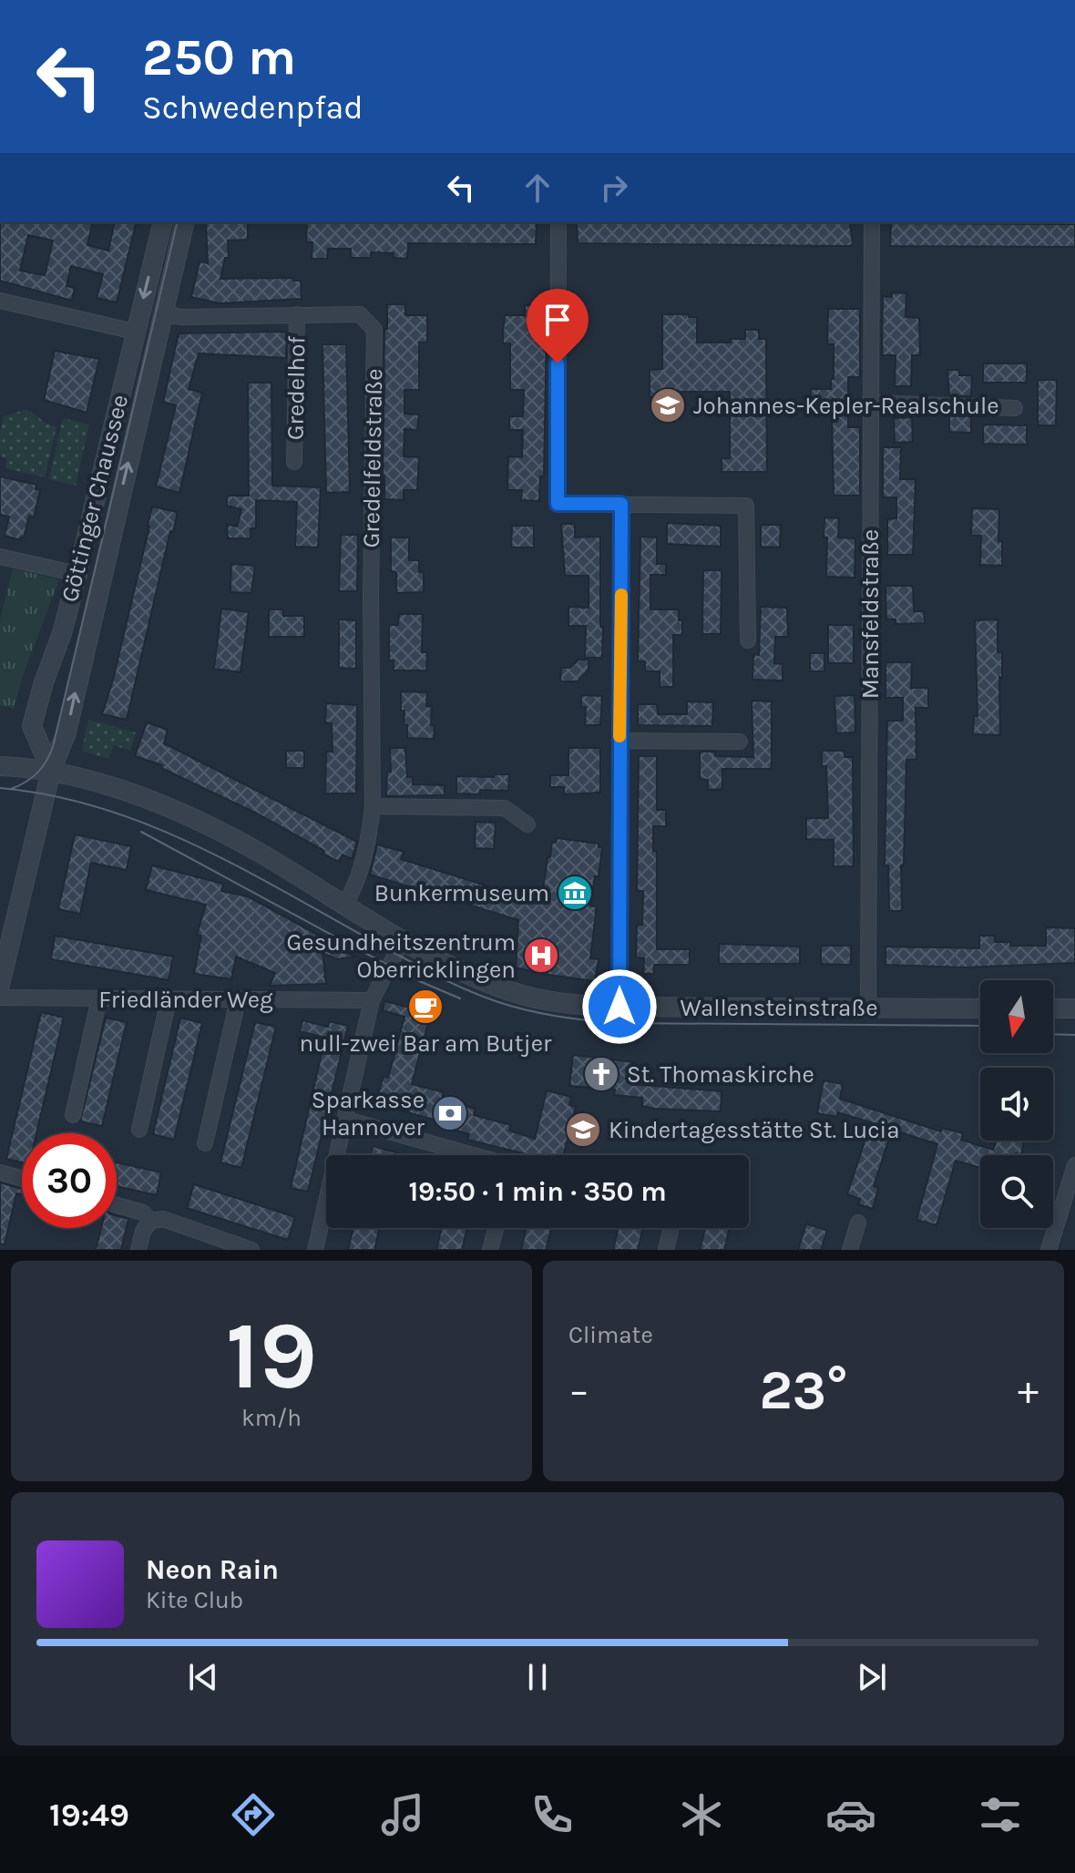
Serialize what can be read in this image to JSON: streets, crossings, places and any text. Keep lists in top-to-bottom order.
{
  "streets": {
    "street": [
      "Gredelhof",
      "Gredelfeldstraße",
      "Göttinger Chaussee",
      "Mansfeldstraße",
      "Friedländer Weg",
      "Wallensteinstraße"
    ]
  },
  "crossings": [
    ["Gredelhof", "Gredelfeldstraße"],
    ["Gredelfeldstraße", "Göttinger Chaussee"],
    ["Gredelfeldstraße", "Wallensteinstraße"],
    ["Göttinger Chaussee", "Wallensteinstraße"],
    ["Mansfeldstraße", "Wallensteinstraße"]
  ],
  "places": {
    "school or university": ["Johannes-Kepler-Realschule", "Kindertagesstätte St. Lucia"],
    "museum": ["Bunkermuseum"],
    "hospital": ["Gesundheitszentrum Oberricklingen"],
    "cafe": ["null-zwei Bar am Butjer"],
    "church": ["St. Thomaskirche"],
    "bank": ["Sparkasse Hannover"]
  },
  "north": "bottom",
  "page": {
    "turn": ["250 m", "Schwedenpfad"],
    "limit": "30",
    "trip": "19:50 · 1 min · 350 m",
    "tile": [
      ["19", "km/h"],
      "Climate"
    ],
    "heat": ["−", "23°", "+"],
    "song": ["Neon Rain", "Kite Club"],
    "tabs": "19:49"
  }
}
